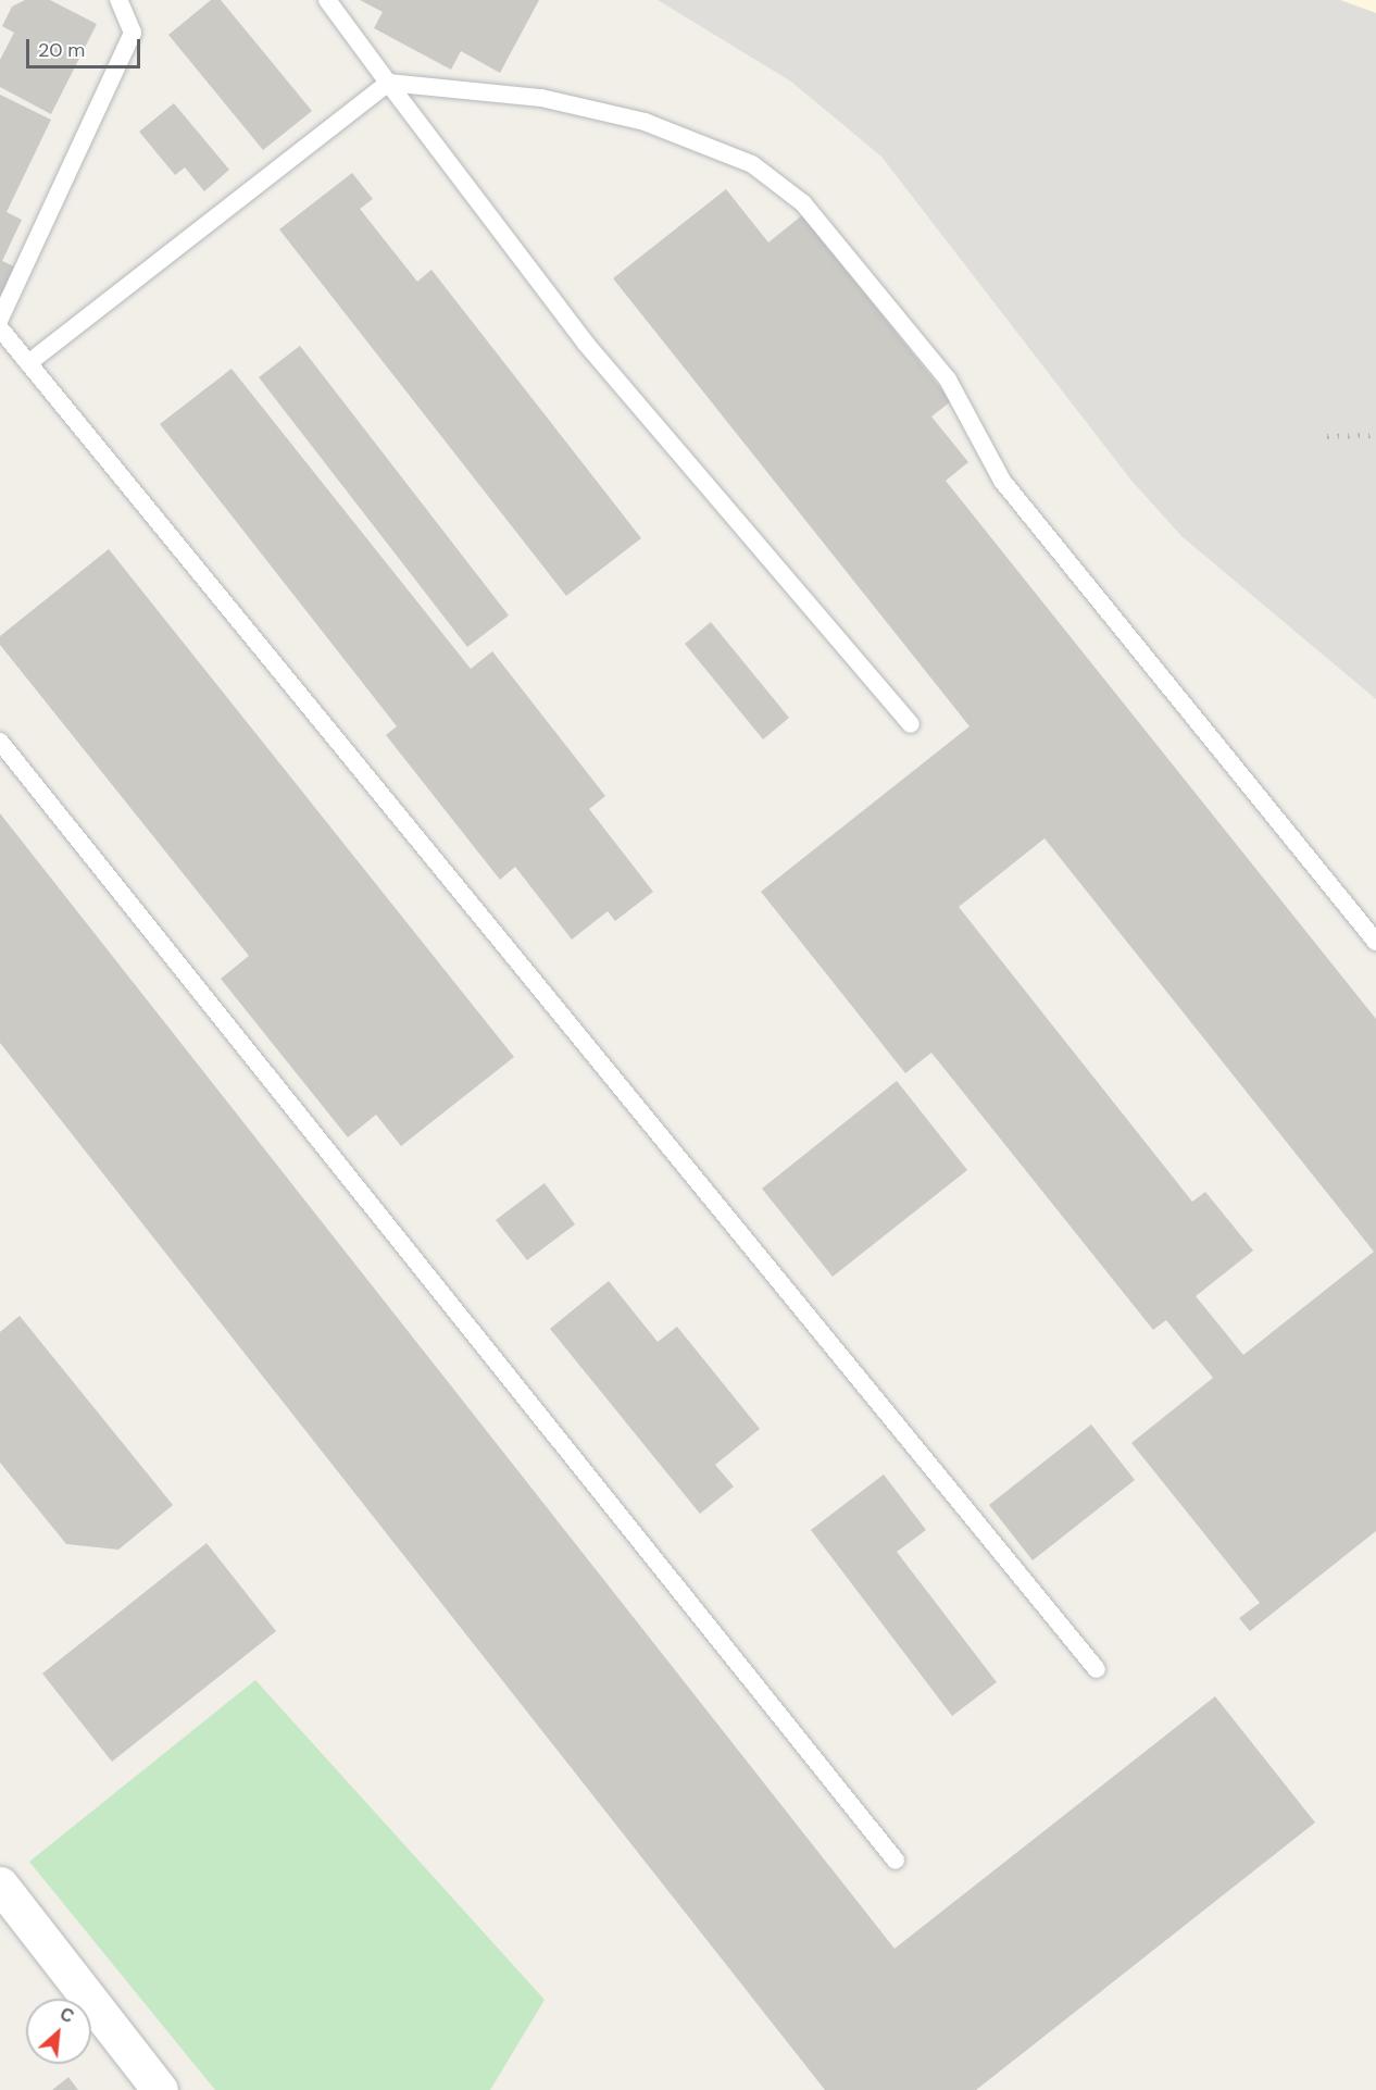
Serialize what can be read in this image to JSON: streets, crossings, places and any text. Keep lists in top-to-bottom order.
{
  "scale_bar": "20 m",
  "north": "top right"
}
